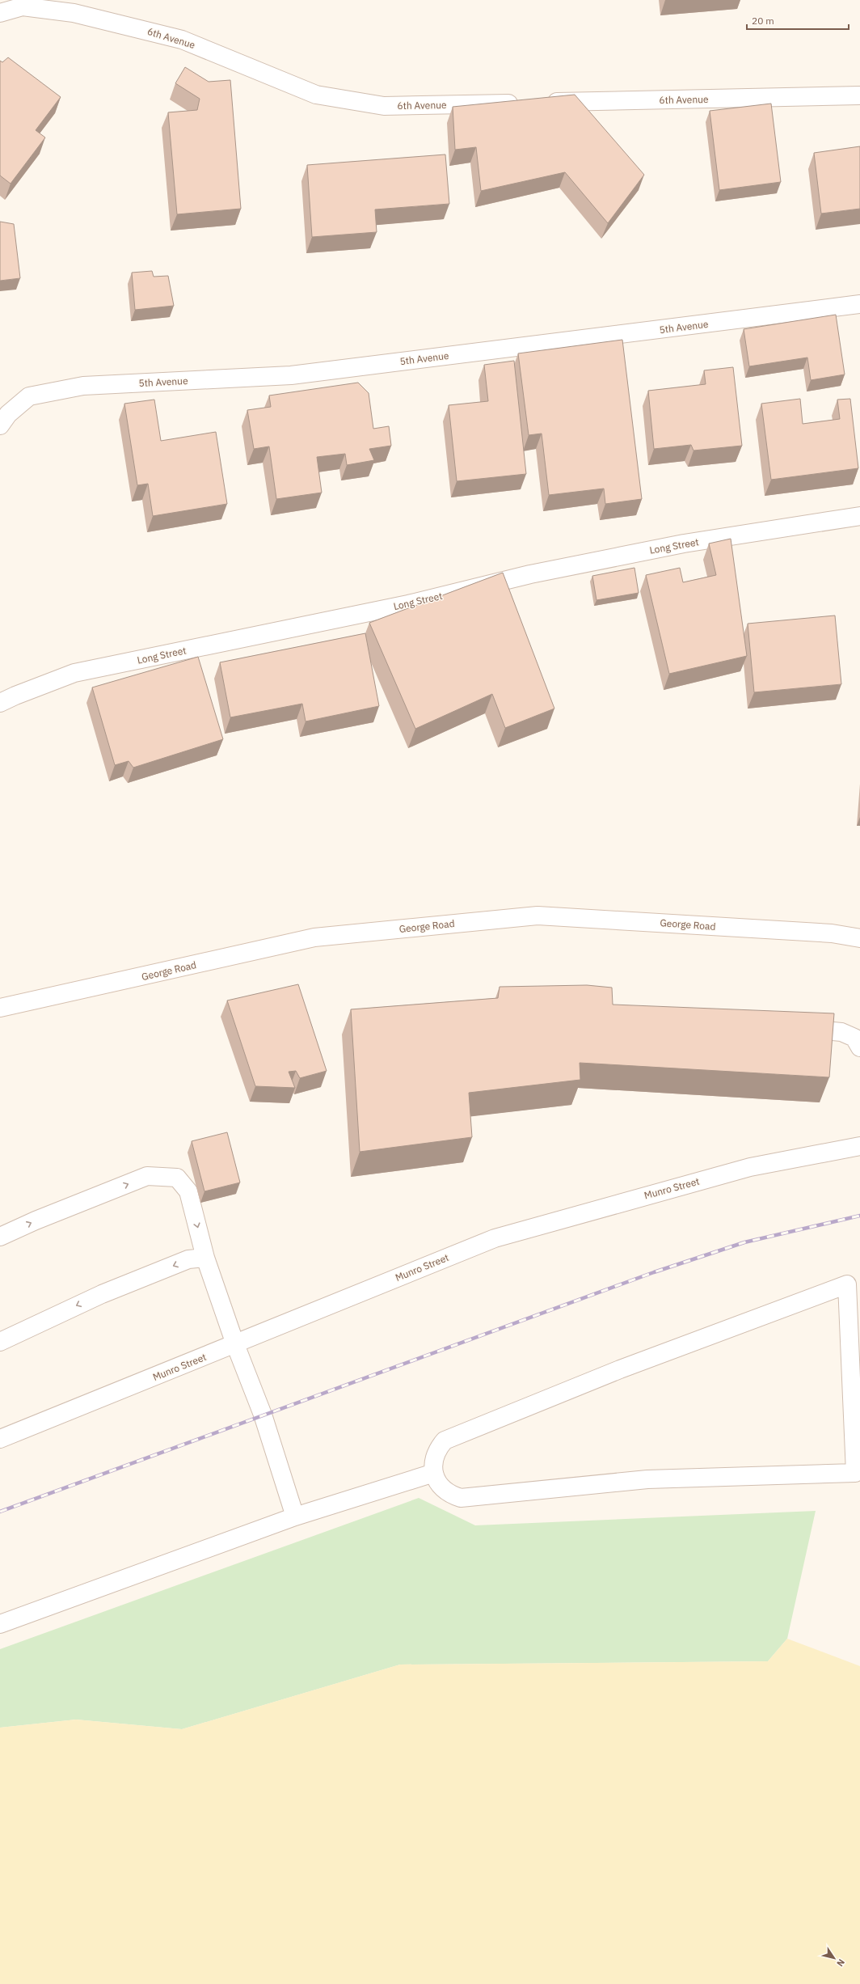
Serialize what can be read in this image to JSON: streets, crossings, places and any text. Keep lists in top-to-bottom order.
{
  "streets": {
    "street": [
      "6th Avenue",
      "5th Avenue",
      "Long Street",
      "George Road",
      "Munro Street"
    ]
  },
  "scale_bar": "20 m",
  "north": "bottom right"
}
